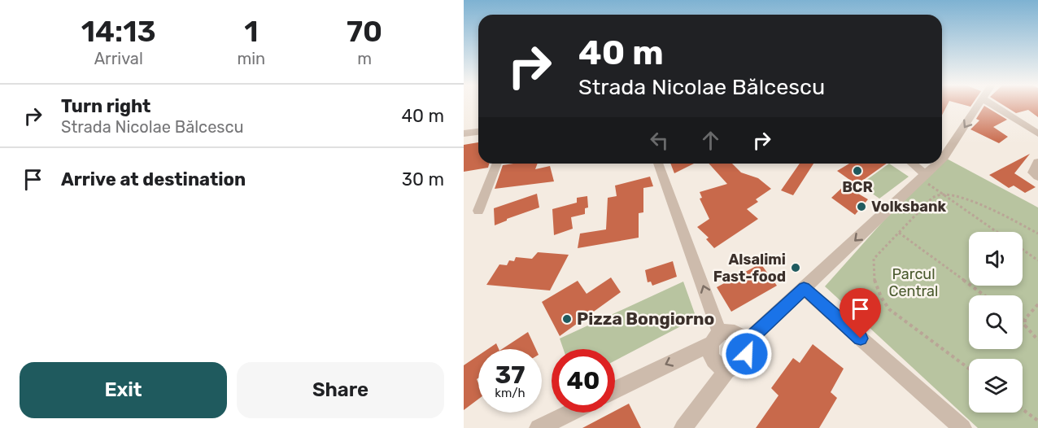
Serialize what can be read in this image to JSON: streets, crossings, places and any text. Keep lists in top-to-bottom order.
{
  "parks": ["Parcul Central"],
  "places": [
    "BCR",
    "Volksbank",
    "Alsalimi Fast-food",
    "Pizza Bongiorno"
  ],
  "page": {
    "eta": [
      "14:13",
      "Arrival",
      "1",
      "min",
      "70",
      "m"
    ],
    "turn": ["40 m", "Strada Nicolae Bălcescu"],
    "list": [
      {
        "name": "Turn right",
        "note": "Strada Nicolae Bălcescu",
        "value": "40 m"
      },
      {
        "name": "Arrive at destination",
        "value": "30 m"
      }
    ],
    "speed": "37 km/h",
    "limit": "40",
    "buttons": ["Exit", "Share"]
  }
}
